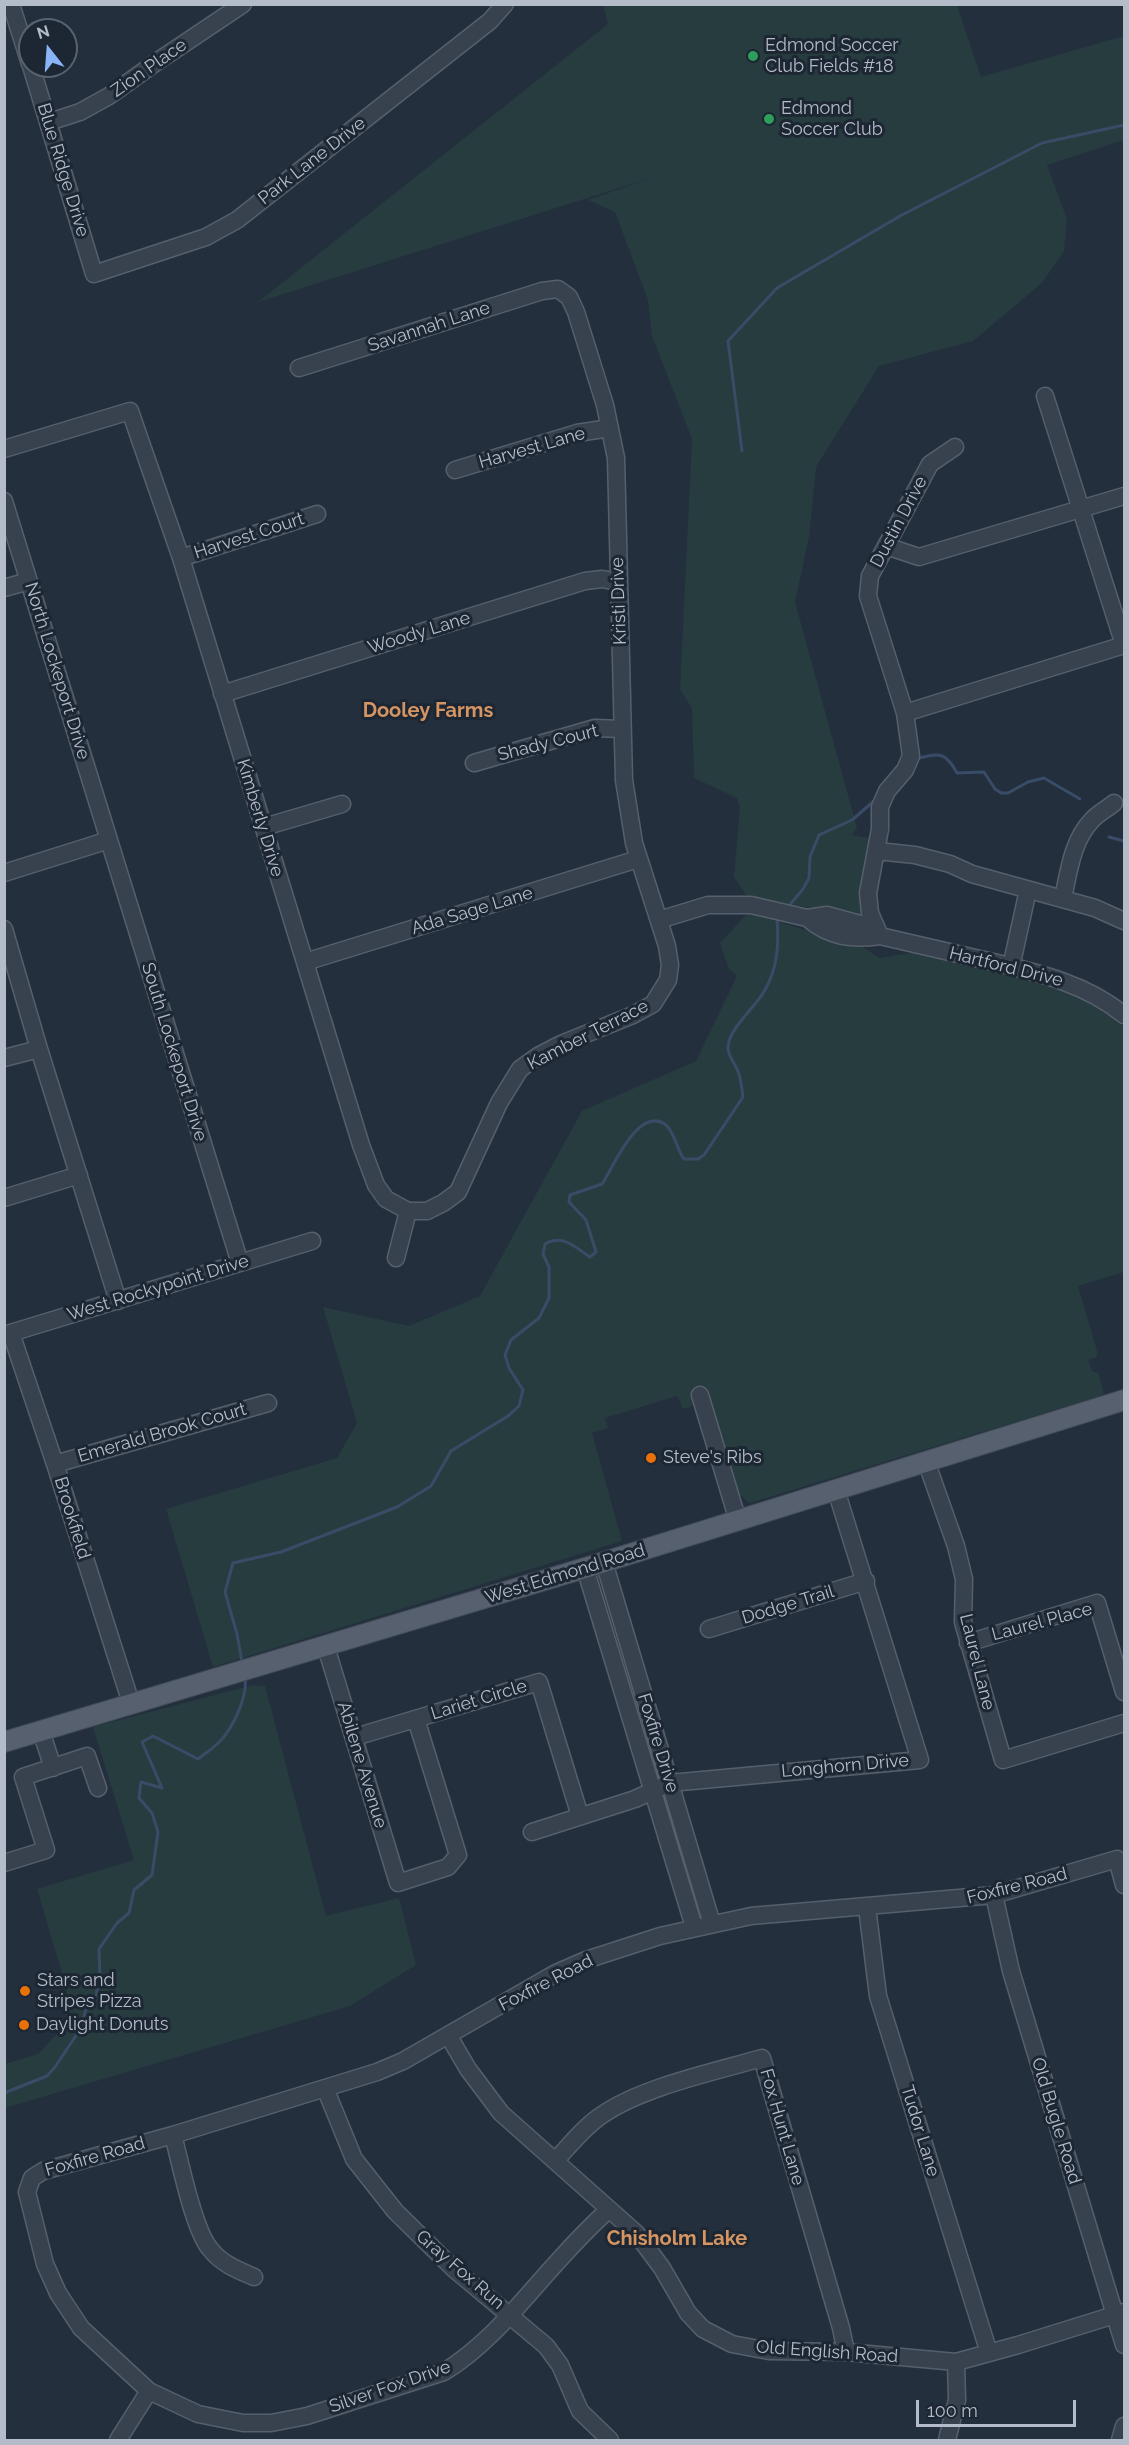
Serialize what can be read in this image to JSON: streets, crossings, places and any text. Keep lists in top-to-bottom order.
{
  "streets": {
    "main road": ["West Edmond Road"],
    "street": [
      "Zion Place",
      "Park Lane Drive",
      "Blue Ridge Drive",
      "Savannah Lane",
      "Harvest Lane",
      "Dustin Drive",
      "Harvest Court",
      "Kristi Drive",
      "Woody Lane",
      "North Lockeport Drive",
      "Shady Court",
      "Kimberly Drive",
      "Ada Sage Lane",
      "Hartford Drive",
      "Kamber Terrace",
      "South Lockeport Drive",
      "West Rockypoint Drive",
      "Emerald Brook Court",
      "Brookfield",
      "Dodge Trail",
      "Laurel Place",
      "Laurel Lane",
      "Lariet Circle",
      "Foxfire Drive",
      "Abilene Avenue",
      "Longhorn Drive",
      "Foxfire Road",
      "Old Bugle Road",
      "Fox Hunt Lane",
      "Tudor Lane",
      "Gray Fox Run",
      "Old English Road",
      "Silver Fox Drive"
    ]
  },
  "crossings": [
    ["Zion Place", "Blue Ridge Drive"],
    ["Park Lane Drive", "Blue Ridge Drive"],
    ["Savannah Lane", "Kristi Drive"],
    ["Harvest Lane", "Kristi Drive"],
    ["Dustin Drive", "Hartford Drive"],
    ["Harvest Court", "Kimberly Drive"],
    ["Kristi Drive", "Woody Lane"],
    ["Kristi Drive", "Shady Court"],
    ["Kristi Drive", "Ada Sage Lane"],
    ["Kristi Drive", "Hartford Drive"],
    ["Kristi Drive", "Kamber Terrace"],
    ["Woody Lane", "Kimberly Drive"],
    ["North Lockeport Drive", "South Lockeport Drive"],
    ["Kimberly Drive", "Ada Sage Lane"],
    ["Kimberly Drive", "Kamber Terrace"],
    ["Hartford Drive", "Kamber Terrace"],
    ["South Lockeport Drive", "West Rockypoint Drive"],
    ["West Rockypoint Drive", "Brookfield"],
    ["Emerald Brook Court", "Brookfield"],
    ["Brookfield", "West Edmond Road"],
    ["West Edmond Road", "Laurel Lane"],
    ["West Edmond Road", "Foxfire Drive"],
    ["West Edmond Road", "Abilene Avenue"],
    ["West Edmond Road", "Longhorn Drive"],
    ["Dodge Trail", "Longhorn Drive"],
    ["Laurel Place", "Laurel Lane"],
    ["Lariet Circle", "Abilene Avenue"],
    ["Lariet Circle", "Longhorn Drive"],
    ["Foxfire Drive", "Longhorn Drive"],
    ["Foxfire Drive", "Foxfire Road"],
    ["Foxfire Road", "Old Bugle Road"],
    ["Foxfire Road", "Tudor Lane"],
    ["Foxfire Road", "Gray Fox Run"],
    ["Foxfire Road", "Old English Road"],
    ["Foxfire Road", "Silver Fox Drive"],
    ["Old Bugle Road", "Old English Road"],
    ["Fox Hunt Lane", "Old English Road"],
    ["Tudor Lane", "Old English Road"],
    ["Gray Fox Run", "Silver Fox Drive"],
    ["Old English Road", "Silver Fox Drive"]
  ],
  "districts": ["Dooley Farms", "Chisholm Lake"],
  "places": [
    "Edmond Soccer Club Fields #18",
    "Edmond Soccer Club",
    "Steve's Ribs",
    "Stars and Stripes Pizza",
    "Daylight Donuts"
  ],
  "scale_bar": "100 m",
  "north": "top"
}
